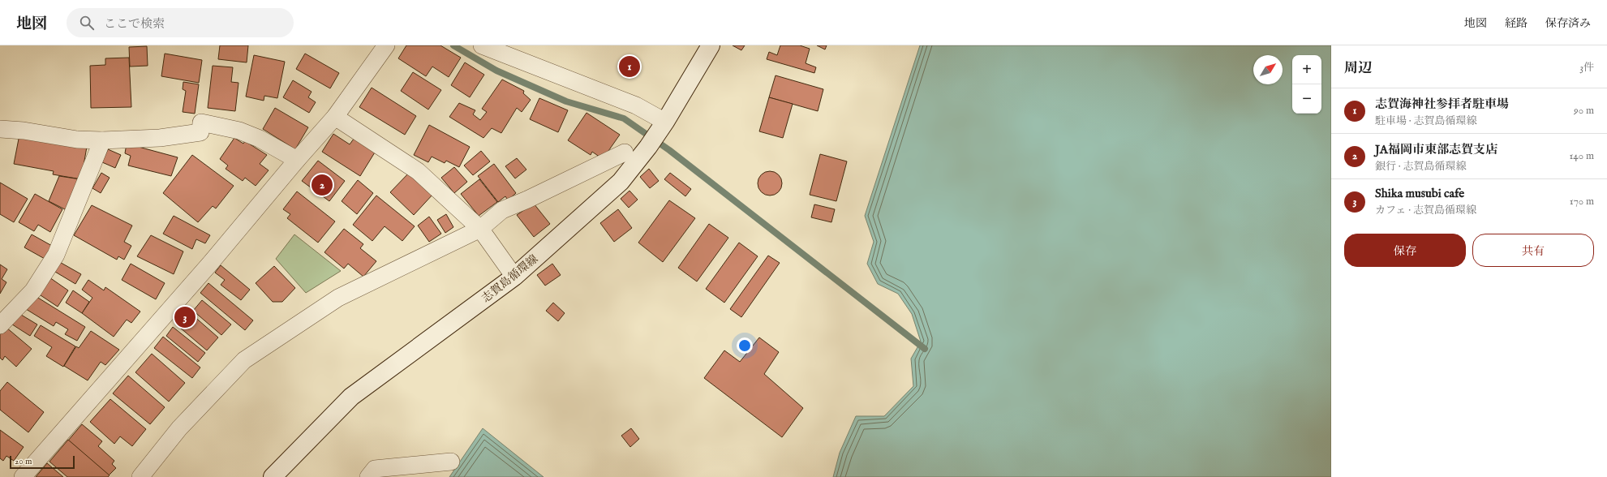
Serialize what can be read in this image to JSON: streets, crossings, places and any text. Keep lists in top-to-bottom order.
{
  "streets": {
    "main road": ["志賀島循環線"]
  },
  "scale_bar": "20 m",
  "north": "top right",
  "page": {
    "header": "地図",
    "search": "ここで検索",
    "nav": ["地図", "経路", "保存済み"],
    "heading": ["周辺", "3件"],
    "pins": ["1", "2", "3"],
    "map_buttons": ["+", "−"],
    "list": [
      {
        "mark": "1",
        "name": "志賀海神社参拝者駐車場",
        "note": "駐車場 · 志賀島循環線",
        "value": "90 m"
      },
      {
        "mark": "2",
        "name": "JA福岡市東部志賀支店",
        "note": "銀行 · 志賀島循環線",
        "value": "140 m"
      },
      {
        "mark": "3",
        "name": "Shika musubi cafe",
        "note": "カフェ · 志賀島循環線",
        "value": "170 m"
      }
    ],
    "buttons": ["保存", "共有"],
    "scale": "20 m"
  }
}
